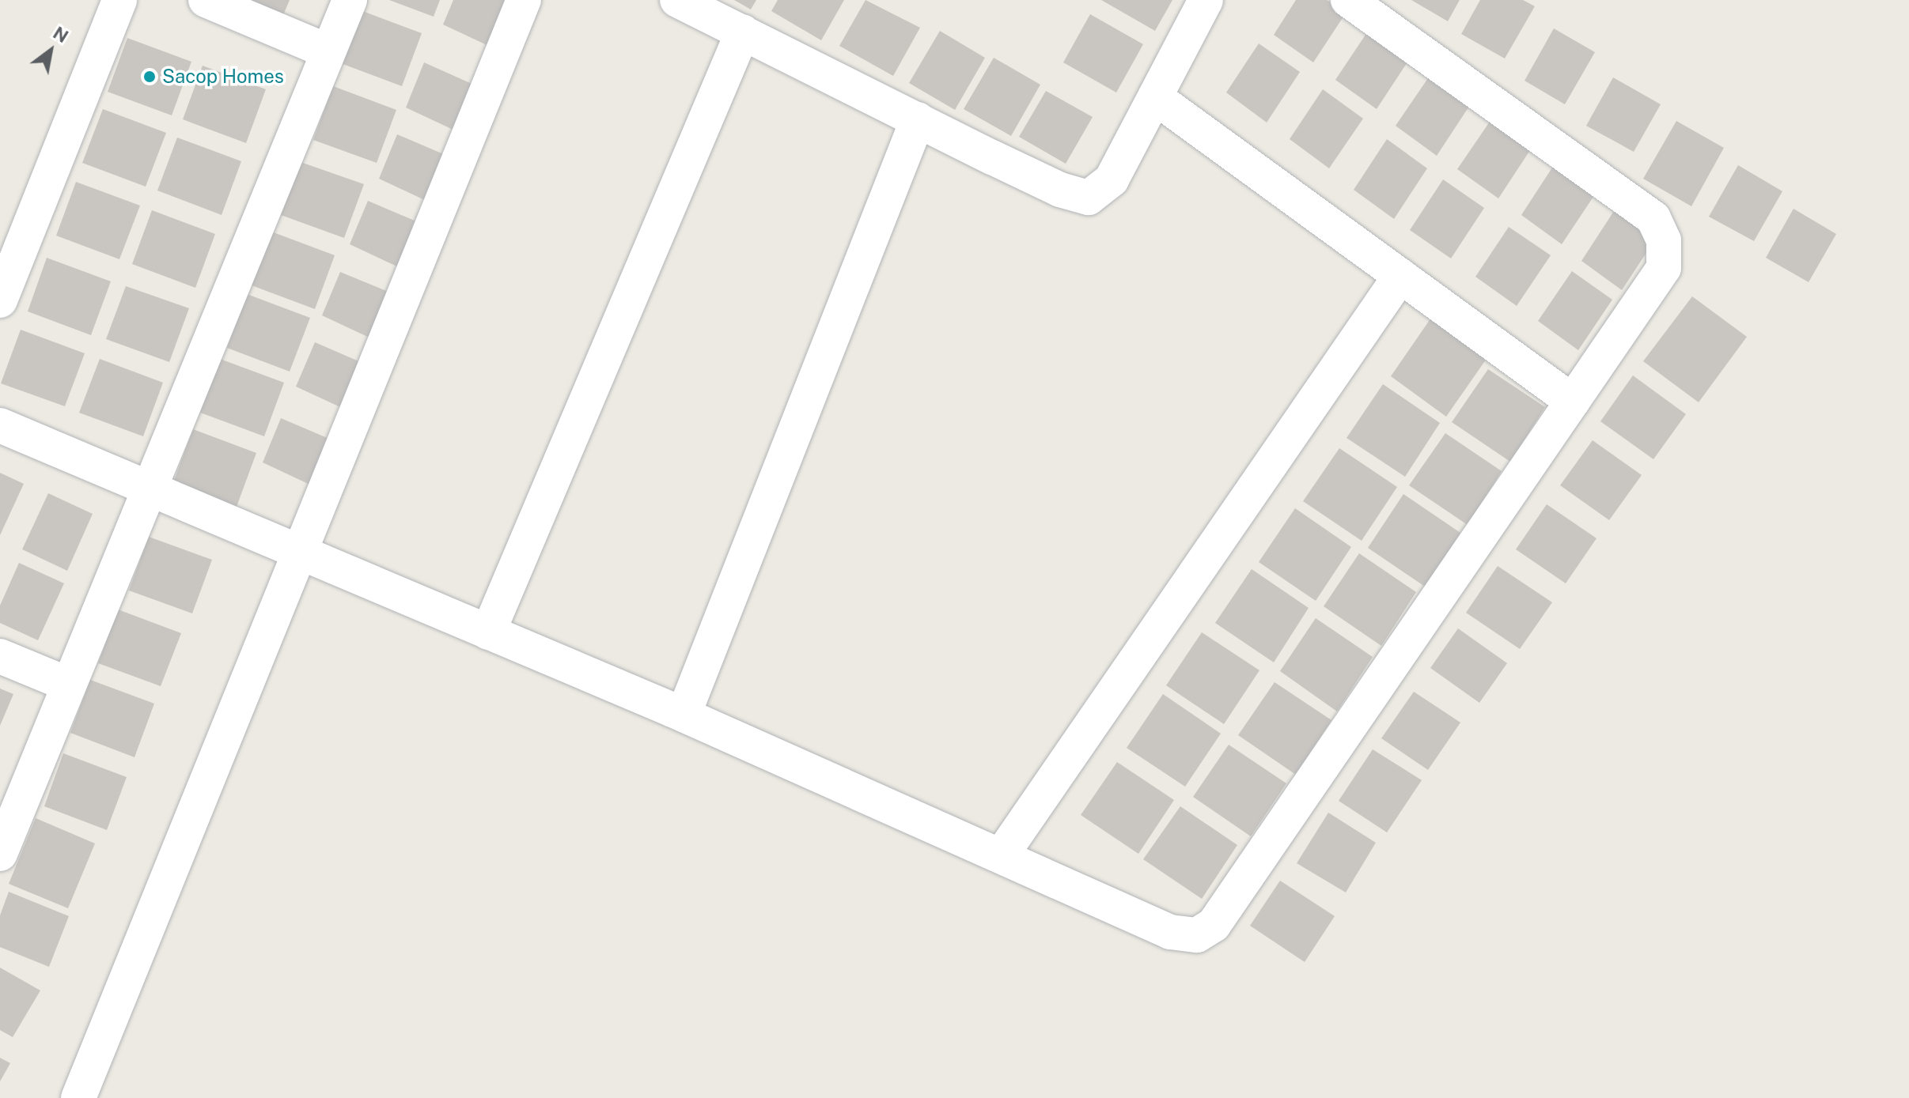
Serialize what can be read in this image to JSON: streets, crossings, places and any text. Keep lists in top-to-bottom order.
{
  "places": ["Sacop Homes"],
  "north": "top right"
}
